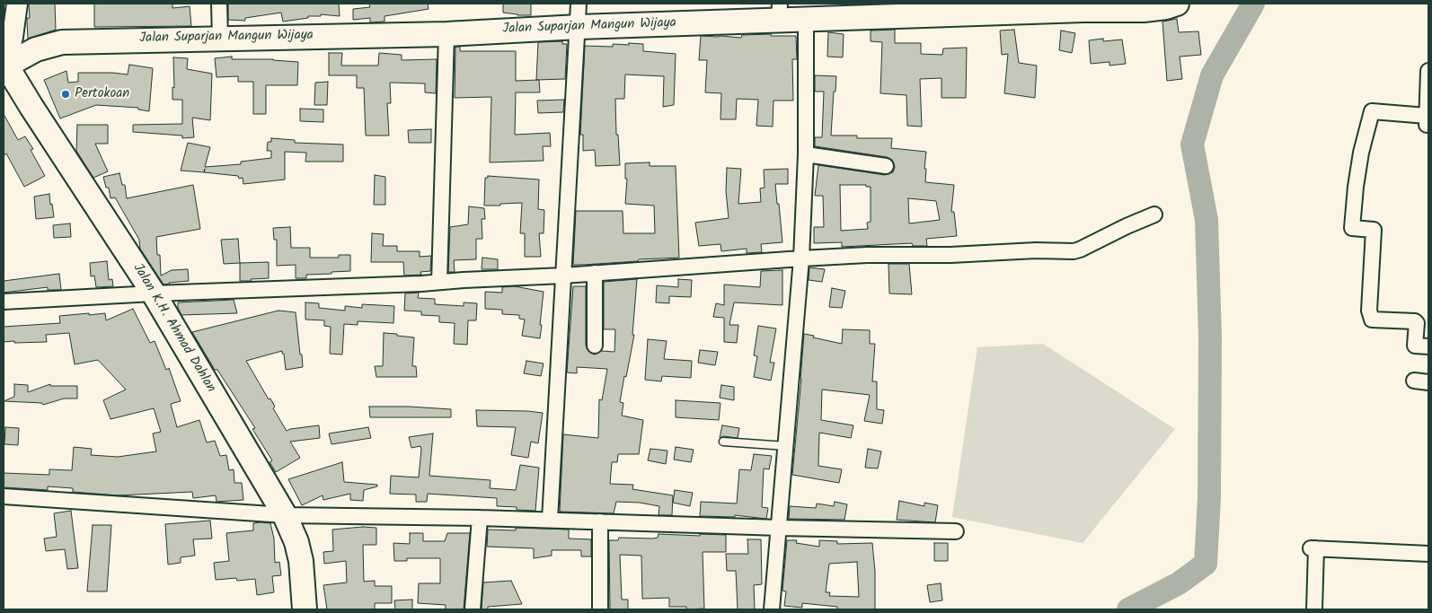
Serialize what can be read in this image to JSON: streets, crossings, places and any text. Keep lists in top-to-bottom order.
{
  "streets": {
    "highway": ["Jalan Suparjan Mangun Wijaya", "Jalan K.H. Ahmad Dahlan"]
  },
  "crossings": [
    ["Jalan Suparjan Mangun Wijaya", "Jalan K.H. Ahmad Dahlan"]
  ],
  "places": ["Pertokoan"]
}
